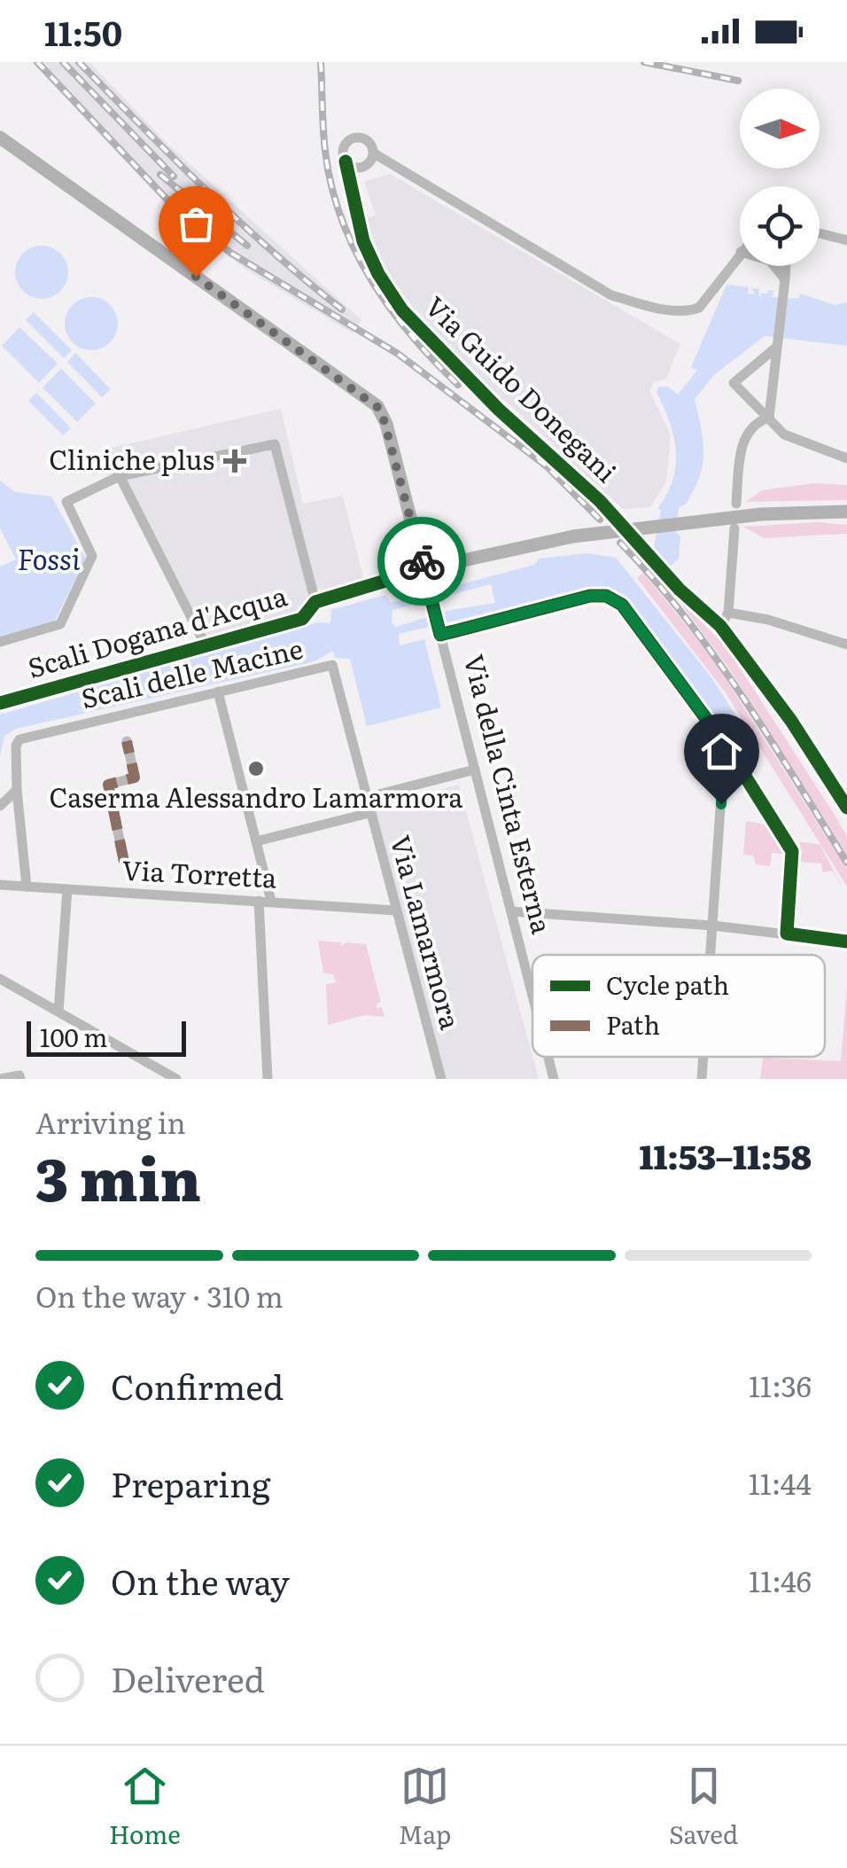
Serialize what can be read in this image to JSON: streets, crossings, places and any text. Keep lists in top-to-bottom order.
{
  "streets": {
    "main road": ["Via della Cinta Esterna"],
    "street": [
      "Via Guido Donegani",
      "Scali Dogana d'Acqua",
      "Scali delle Macine",
      "Via Torretta",
      "Via Lamarmora"
    ]
  },
  "crossings": [
    ["Scali Dogana d'Acqua", "Via della Cinta Esterna"],
    ["Scali delle Macine", "Via Lamarmora"],
    ["Via Torretta", "Via Lamarmora"]
  ],
  "water": ["Fossi"],
  "places": {
    "health": ["Cliniche plus"],
    "other": ["Caserma Alessandro Lamarmora"]
  },
  "legend": ["Cycle path", "Path"],
  "scale_bar": "100 m",
  "north": "right",
  "page": {
    "status": "11:50",
    "scale": "100 m",
    "heading": ["3 min", "Arriving in", "11:53–11:58"],
    "bar": "On the way · 310 m",
    "list": [
      ["Confirmed", "11:36"],
      ["Preparing", "11:44"],
      ["On the way", "11:46"],
      "Delivered"
    ],
    "tabs": ["Home", "Map", "Saved"]
  }
}
